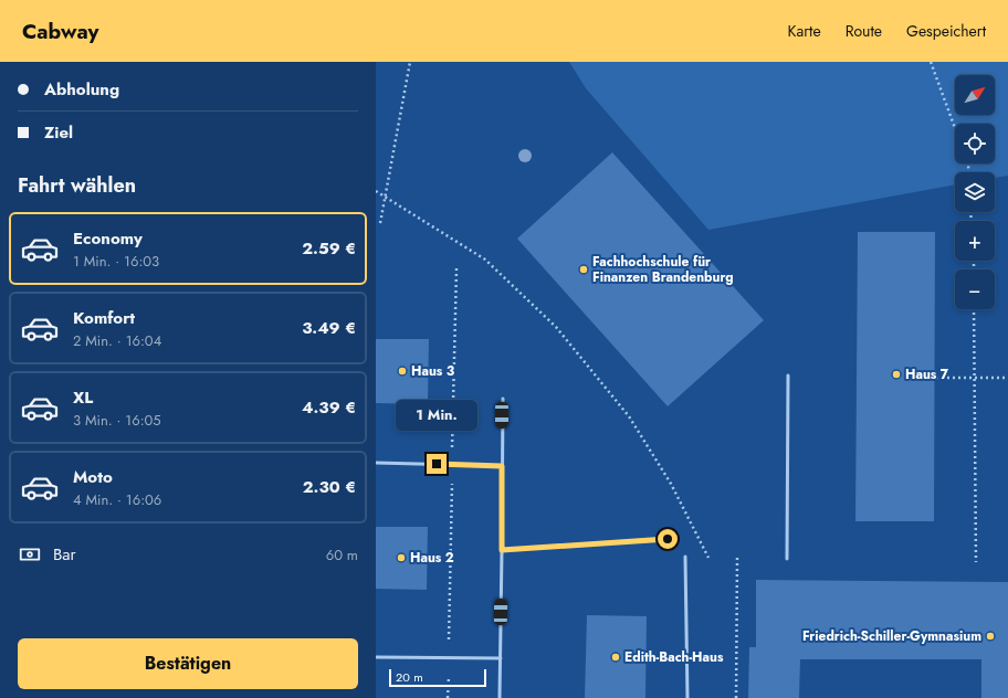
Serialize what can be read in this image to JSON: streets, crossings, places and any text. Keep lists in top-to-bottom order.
{
  "places": [
    "Fachhochschule für Finanzen Brandenburg",
    "Haus 3",
    "Haus 7",
    "Haus 2",
    "Friedrich-Schiller-Gymnasium",
    "Edith-Bach-Haus"
  ],
  "scale_bar": "20 m",
  "north": "top right",
  "page": {
    "header": "Cabway",
    "nav": ["Karte", "Route", "Gespeichert"],
    "banner": ["Abholung", "Ziel"],
    "map_buttons": ["+", "−"],
    "heading": "Fahrt wählen",
    "list": [
      {
        "name": "Economy",
        "note": "1 Min. · 16:03",
        "value": "2.59 €"
      },
      {
        "name": "Komfort",
        "note": "2 Min. · 16:04",
        "value": "3.49 €"
      },
      {
        "name": "XL",
        "note": "3 Min. · 16:05",
        "value": "4.39 €"
      },
      {
        "name": "Moto",
        "note": "4 Min. · 16:06",
        "value": "2.30 €"
      }
    ],
    "bubble": "1 Min.",
    "pay": ["Bar", "60 m"],
    "buttons": "Bestätigen",
    "scale": "20 m"
  }
}
